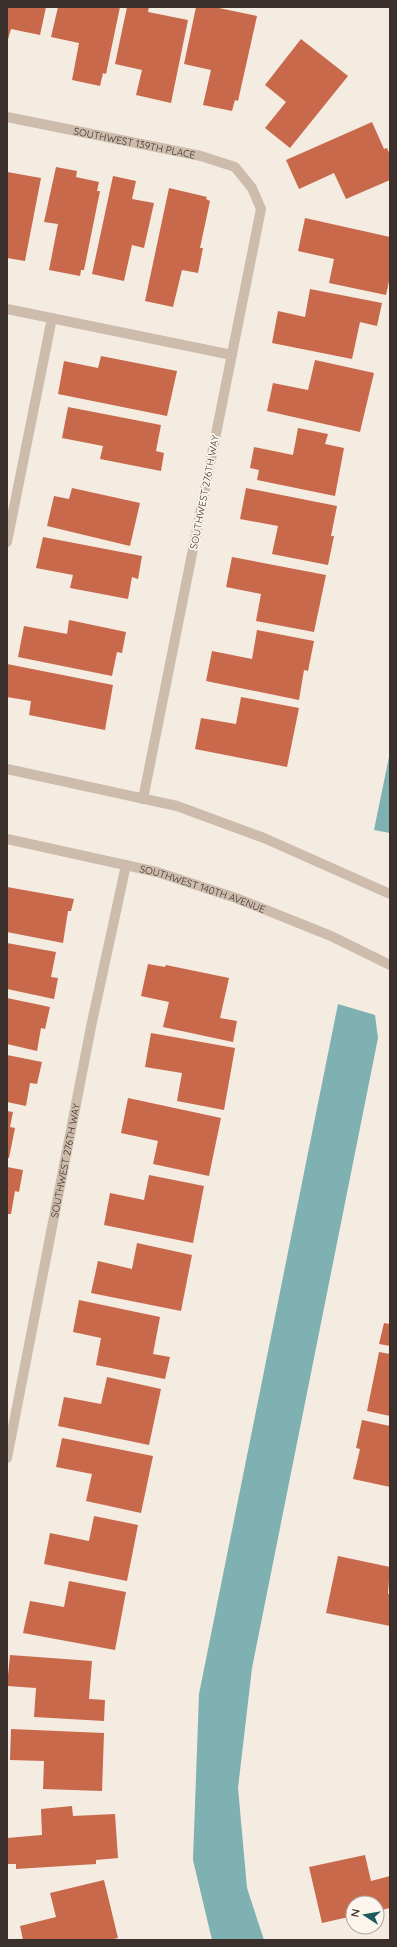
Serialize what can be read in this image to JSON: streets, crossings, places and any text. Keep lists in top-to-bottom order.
{
  "streets": {
    "street": ["SOUTHWEST 139TH PLACE", "SOUTHWEST 276TH WAY", "SOUTHWEST 140TH AVENUE"]
  },
  "crossings": [
    ["SOUTHWEST 139TH PLACE", "SOUTHWEST 276TH WAY"],
    ["SOUTHWEST 276TH WAY", "SOUTHWEST 140TH AVENUE"]
  ],
  "north": "left"
}
